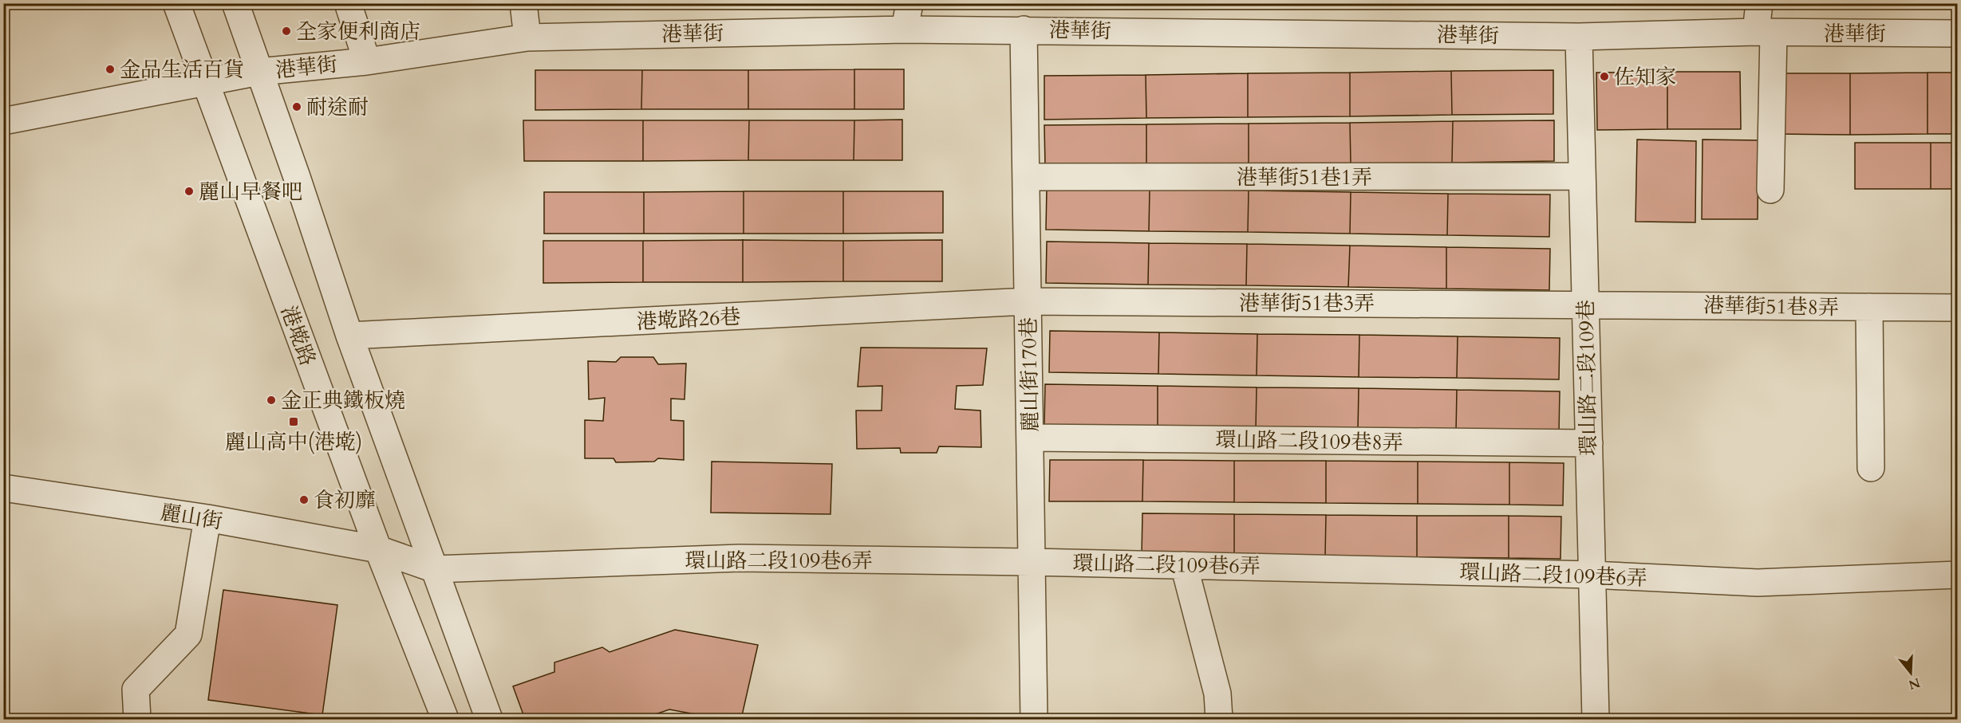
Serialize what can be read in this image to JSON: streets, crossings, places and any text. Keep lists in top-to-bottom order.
{
  "streets": {
    "street": [
      "港華街",
      "港華街51巷1弄",
      "港華街51巷3弄",
      "港華街51巷8弄",
      "港墘路26巷",
      "港墘路",
      "麗山街170巷",
      "環山路二段109巷",
      "環山路二段109巷8弄",
      "麗山街",
      "環山路二段109巷6弄"
    ]
  },
  "crossings": [
    ["港華街", "港墘路"],
    ["港華街", "麗山街170巷"],
    ["港華街", "環山路二段109巷"],
    ["港華街51巷1弄", "麗山街170巷"],
    ["港華街51巷1弄", "環山路二段109巷"],
    ["港華街51巷3弄", "港華街51巷8弄"],
    ["港華街51巷3弄", "港墘路26巷"],
    ["港華街51巷3弄", "麗山街170巷"],
    ["港華街51巷3弄", "環山路二段109巷"],
    ["港華街51巷8弄", "環山路二段109巷"],
    ["港墘路26巷", "麗山街170巷"],
    ["港墘路", "麗山街"],
    ["港墘路", "環山路二段109巷6弄"],
    ["麗山街170巷", "環山路二段109巷8弄"],
    ["麗山街170巷", "環山路二段109巷6弄"],
    ["環山路二段109巷", "環山路二段109巷8弄"],
    ["環山路二段109巷", "環山路二段109巷6弄"],
    ["麗山街", "環山路二段109巷6弄"]
  ],
  "places": {
    "other": [
      "全家便利商店",
      "金品生活百貨",
      "佐知家",
      "耐途耐",
      "麗山早餐吧",
      "金正典鐵板燒",
      "食初靡"
    ],
    "transit": ["麗山高中(港墘)"]
  },
  "north": "bottom"
}
